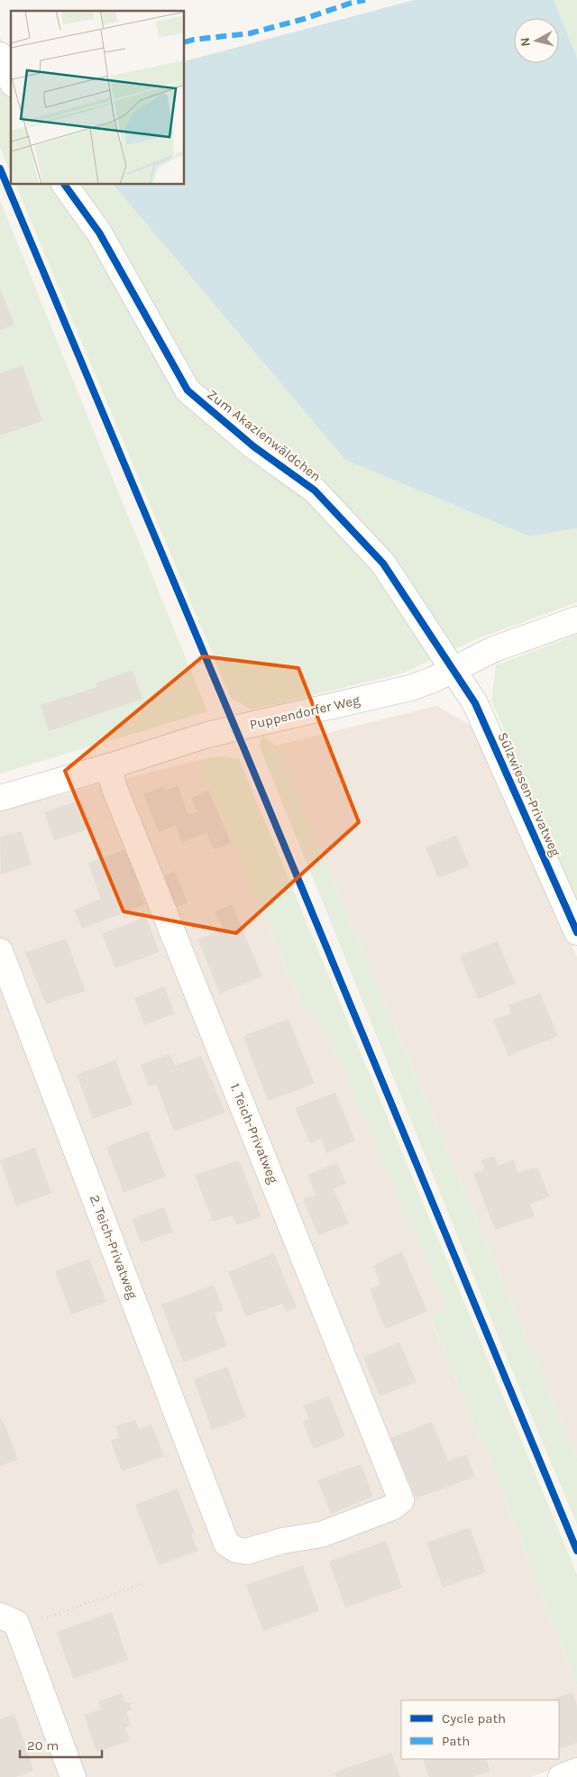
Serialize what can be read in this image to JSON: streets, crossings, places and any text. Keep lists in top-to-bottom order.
{
  "streets": {
    "street": [
      "Zum Akazienwäldchen",
      "Puppendorfer Weg",
      "Sülzwiesen-Privatweg",
      "1. Teich-Privatweg",
      "2. Teich-Privatweg"
    ]
  },
  "crossings": [
    ["Zum Akazienwäldchen", "Puppendorfer Weg"],
    ["Zum Akazienwäldchen", "Sülzwiesen-Privatweg"],
    ["Puppendorfer Weg", "Sülzwiesen-Privatweg"],
    ["Puppendorfer Weg", "1. Teich-Privatweg"],
    ["1. Teich-Privatweg", "2. Teich-Privatweg"]
  ],
  "legend": ["Cycle path", "Path"],
  "scale_bar": "20 m",
  "north": "left"
}
